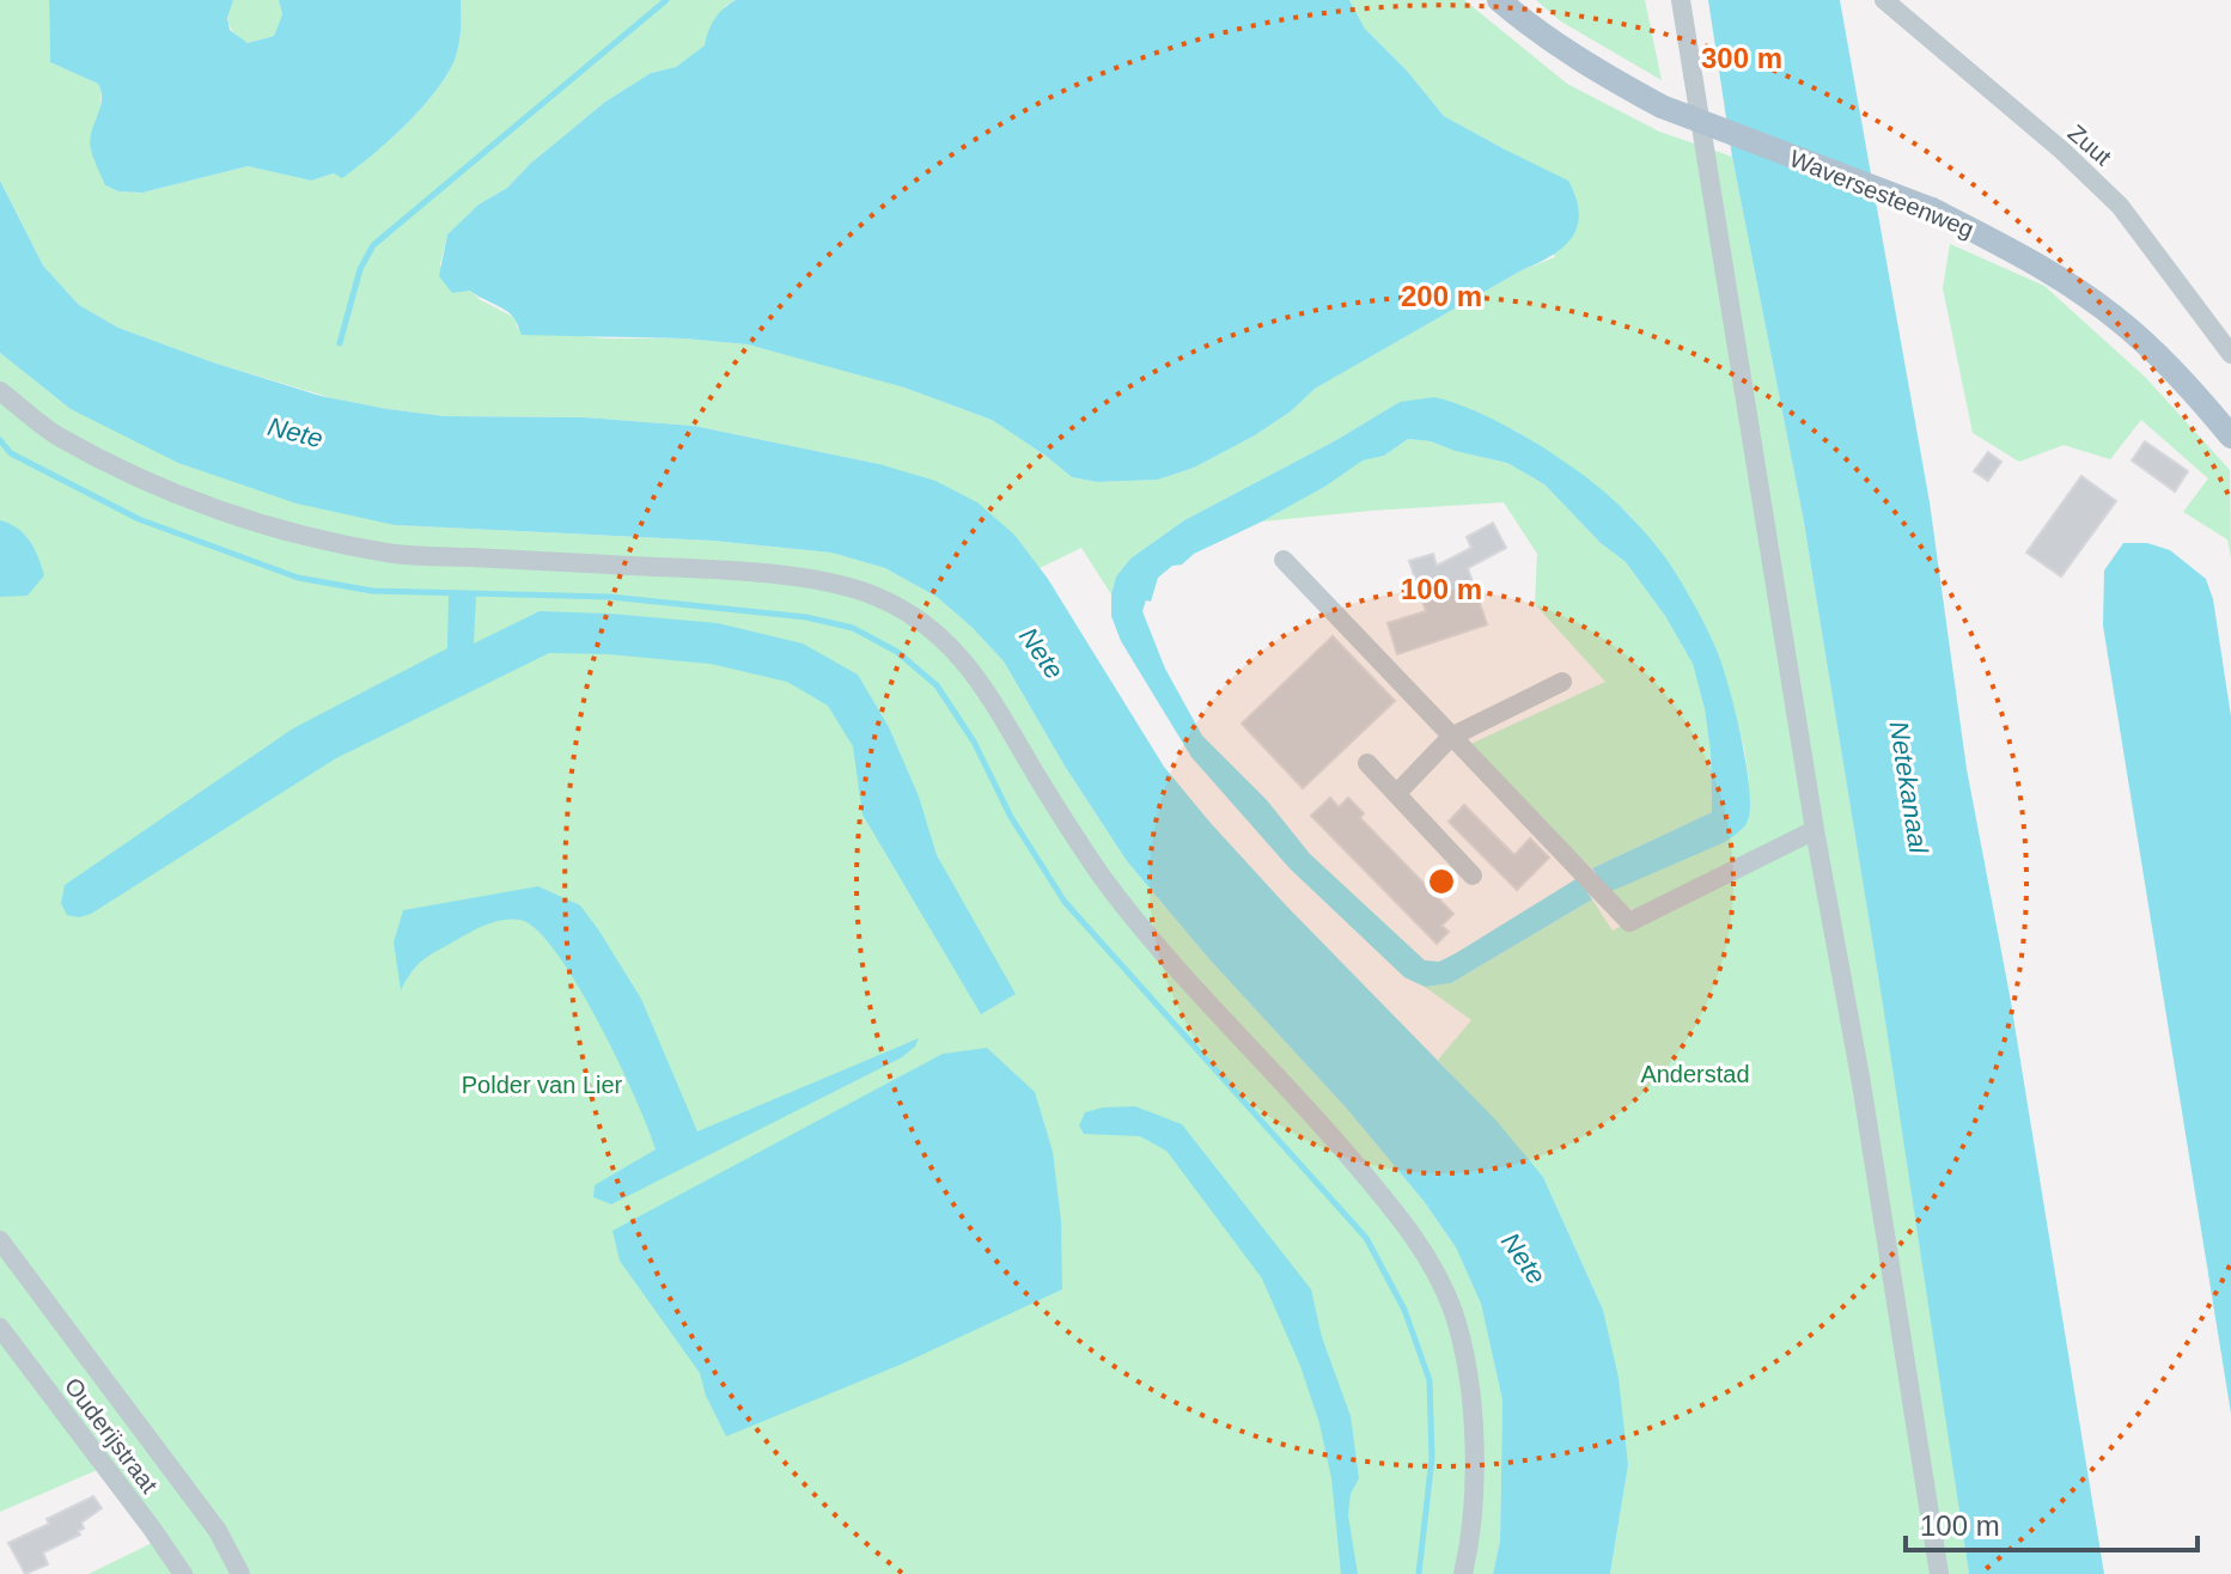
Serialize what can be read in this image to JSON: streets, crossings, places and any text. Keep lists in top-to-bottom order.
{
  "streets": {
    "main road": ["Waversesteenweg"],
    "street": ["Zuut", "Ouderijstraat"]
  },
  "water": ["Nete", "Netekanaal"],
  "parks": ["Anderstad", "Polder van Lier"],
  "scale_bar": "100 m",
  "rings": ["300 m", "200 m", "100 m"]
}
